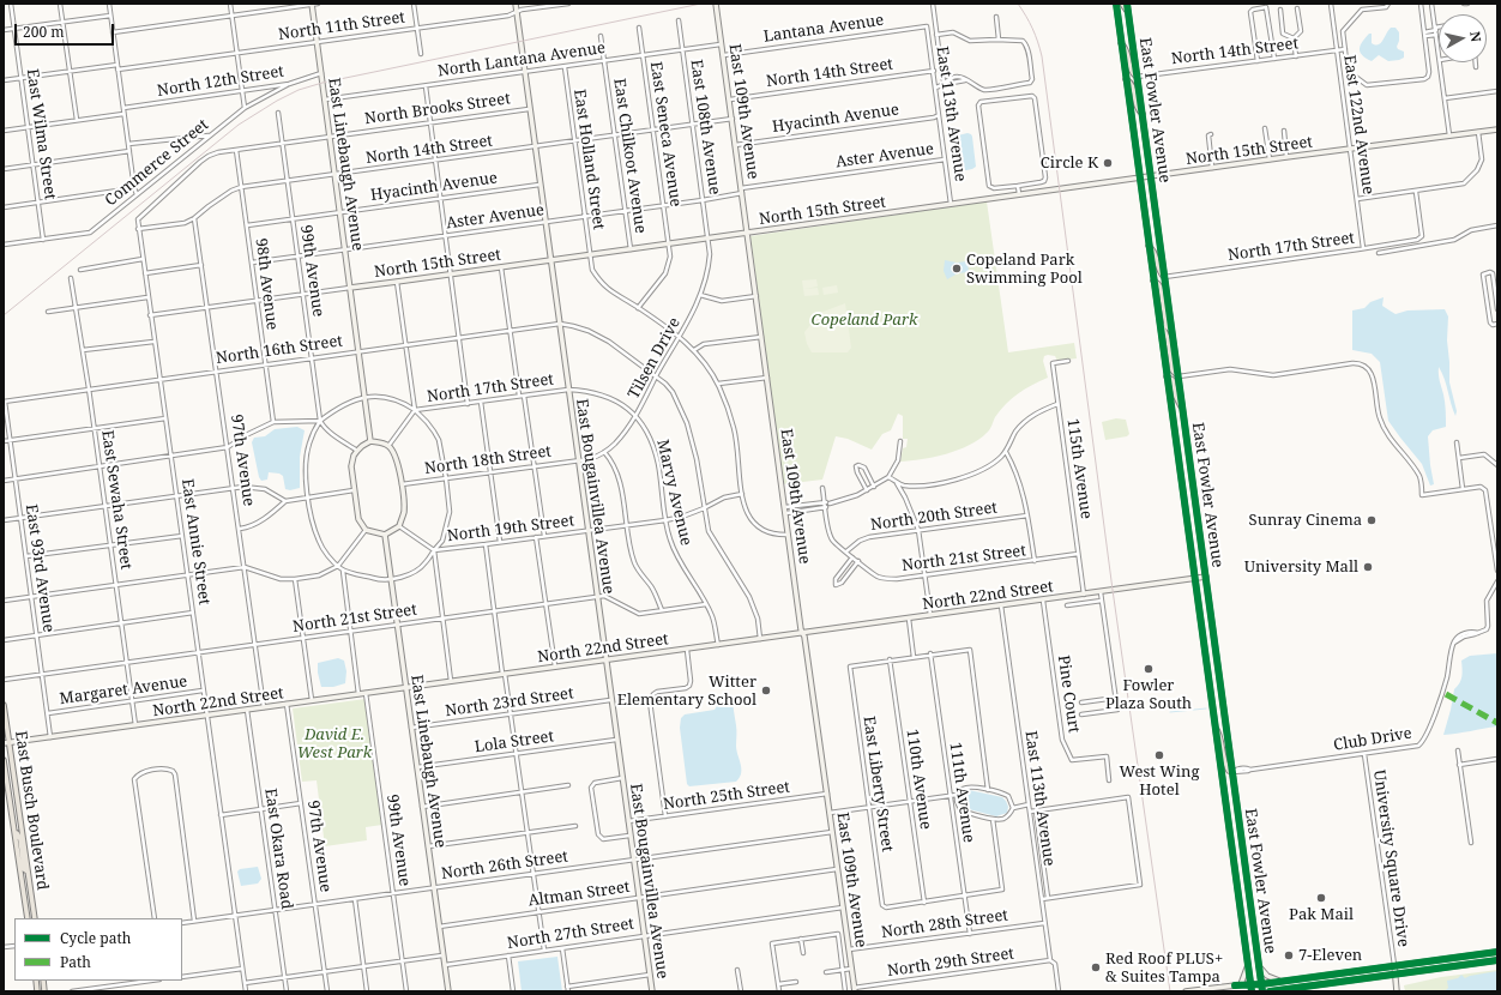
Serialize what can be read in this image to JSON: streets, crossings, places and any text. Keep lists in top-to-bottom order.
{
  "streets": {
    "main road": ["East Fowler Avenue", "East Busch Boulevard"],
    "street": [
      "North 11th Street",
      "Lantana Avenue",
      "North 14th Street",
      "North Lantana Avenue",
      "North 12th Street",
      "North Brooks Street",
      "East 109th Avenue",
      "East 113th Avenue",
      "Hyacinth Avenue",
      "East 122nd Avenue",
      "East 108th Avenue",
      "East Wilma Street",
      "East Seneca Avenue",
      "North 15th Street",
      "East Chilkoot Avenue",
      "Aster Avenue",
      "East Holland Street",
      "Commerce Street",
      "East Linebaugh Avenue",
      "North 17th Street",
      "99th Avenue",
      "98th Avenue",
      "North 16th Street",
      "Tilsen Drive",
      "97th Avenue",
      "North 18th Street",
      "115th Avenue",
      "Marvy Avenue",
      "East Bougainvillea Avenue",
      "East Sewaha Street",
      "North 20th Street",
      "North 19th Street",
      "East Annie Street",
      "North 21st Street",
      "East 93rd Avenue",
      "North 22nd Street",
      "Margaret Avenue",
      "Pine Court",
      "North 23rd Street",
      "Club Drive",
      "Lola Street",
      "110th Avenue",
      "East Liberty Street",
      "111th Avenue",
      "North 25th Street",
      "East Okara Road",
      "University Square Drive",
      "North 26th Street",
      "Altman Street",
      "North 28th Street",
      "North 27th Street",
      "North 29th Street"
    ]
  },
  "crossings": [
    ["North 11th Street", "East Linebaugh Avenue"],
    ["North 11th Street", "East Bougainvillea Avenue"],
    ["Lantana Avenue", "East 109th Avenue"],
    ["Lantana Avenue", "East 113th Avenue"],
    ["North 14th Street", "East Fowler Avenue"],
    ["North 14th Street", "East 109th Avenue"],
    ["North 14th Street", "East 113th Avenue"],
    ["North 14th Street", "East 122nd Avenue"],
    ["North 14th Street", "East 108th Avenue"],
    ["North 14th Street", "East Seneca Avenue"],
    ["North 14th Street", "East Chilkoot Avenue"],
    ["North 14th Street", "East Holland Street"],
    ["North 14th Street", "East Linebaugh Avenue"],
    ["North 14th Street", "99th Avenue"],
    ["North 14th Street", "98th Avenue"],
    ["North 14th Street", "97th Avenue"],
    ["North 14th Street", "East Bougainvillea Avenue"],
    ["North 14th Street", "East Annie Street"],
    ["North Lantana Avenue", "East 109th Avenue"],
    ["North Lantana Avenue", "East 108th Avenue"],
    ["North Lantana Avenue", "East Seneca Avenue"],
    ["North Lantana Avenue", "East Chilkoot Avenue"],
    ["North Lantana Avenue", "East Holland Street"],
    ["North Lantana Avenue", "East Linebaugh Avenue"],
    ["North Lantana Avenue", "East Bougainvillea Avenue"],
    ["North 12th Street", "Commerce Street"],
    ["North 12th Street", "East Linebaugh Avenue"],
    ["North Brooks Street", "East Linebaugh Avenue"],
    ["North Brooks Street", "99th Avenue"],
    ["North Brooks Street", "98th Avenue"],
    ["North Brooks Street", "East Bougainvillea Avenue"],
    ["East Fowler Avenue", "North 15th Street"],
    ["East Fowler Avenue", "North 17th Street"],
    ["East Fowler Avenue", "North 22nd Street"],
    ["East Fowler Avenue", "Club Drive"],
    ["East 109th Avenue", "Hyacinth Avenue"],
    ["East 109th Avenue", "North 15th Street"],
    ["East 109th Avenue", "Aster Avenue"],
    ["East 109th Avenue", "East Holland Street"],
    ["East 109th Avenue", "North 22nd Street"],
    ["East 109th Avenue", "North 25th Street"],
    ["East 109th Avenue", "North 26th Street"],
    ["East 109th Avenue", "Altman Street"],
    ["East 109th Avenue", "North 28th Street"],
    ["East 109th Avenue", "North 27th Street"],
    ["East 109th Avenue", "North 29th Street"],
    ["East 113th Avenue", "Hyacinth Avenue"],
    ["East 113th Avenue", "North 15th Street"],
    ["East 113th Avenue", "Aster Avenue"],
    ["East 113th Avenue", "North 22nd Street"],
    ["East 113th Avenue", "North 28th Street"],
    ["East 113th Avenue", "North 29th Street"],
    ["Hyacinth Avenue", "East Linebaugh Avenue"],
    ["Hyacinth Avenue", "99th Avenue"],
    ["Hyacinth Avenue", "98th Avenue"],
    ["Hyacinth Avenue", "East Bougainvillea Avenue"],
    ["East 122nd Avenue", "North 15th Street"],
    ["East 122nd Avenue", "North 17th Street"],
    ["East 108th Avenue", "North 15th Street"],
    ["East 108th Avenue", "Aster Avenue"],
    ["East 108th Avenue", "Tilsen Drive"],
    ["East Wilma Street", "Commerce Street"],
    ["East Seneca Avenue", "North 15th Street"],
    ["East Seneca Avenue", "Aster Avenue"],
    ["East Seneca Avenue", "East Holland Street"],
    ["North 15th Street", "East Chilkoot Avenue"],
    ["North 15th Street", "East Holland Street"],
    ["North 15th Street", "East Linebaugh Avenue"],
    ["North 15th Street", "99th Avenue"],
    ["North 15th Street", "98th Avenue"],
    ["North 15th Street", "Tilsen Drive"],
    ["North 15th Street", "97th Avenue"],
    ["North 15th Street", "East Bougainvillea Avenue"],
    ["North 15th Street", "East Annie Street"],
    ["East Chilkoot Avenue", "Aster Avenue"],
    ["Aster Avenue", "East Holland Street"],
    ["Aster Avenue", "East Linebaugh Avenue"],
    ["Aster Avenue", "99th Avenue"],
    ["Aster Avenue", "98th Avenue"],
    ["Aster Avenue", "East Bougainvillea Avenue"],
    ["East Holland Street", "Tilsen Drive"],
    ["East Holland Street", "North 19th Street"],
    ["East Linebaugh Avenue", "North 17th Street"],
    ["East Linebaugh Avenue", "North 16th Street"],
    ["East Linebaugh Avenue", "North 21st Street"],
    ["East Linebaugh Avenue", "North 22nd Street"],
    ["East Linebaugh Avenue", "North 23rd Street"],
    ["East Linebaugh Avenue", "Lola Street"],
    ["East Linebaugh Avenue", "North 26th Street"],
    ["East Linebaugh Avenue", "Altman Street"],
    ["East Linebaugh Avenue", "North 27th Street"],
    ["North 17th Street", "99th Avenue"],
    ["North 17th Street", "Marvy Avenue"],
    ["North 17th Street", "East Bougainvillea Avenue"],
    ["99th Avenue", "North 16th Street"],
    ["99th Avenue", "North 22nd Street"],
    ["99th Avenue", "North 26th Street"],
    ["98th Avenue", "North 16th Street"],
    ["North 16th Street", "Tilsen Drive"],
    ["North 16th Street", "97th Avenue"],
    ["North 16th Street", "East Bougainvillea Avenue"],
    ["North 16th Street", "East Sewaha Street"],
    ["North 16th Street", "North 19th Street"],
    ["North 16th Street", "East Annie Street"],
    ["North 16th Street", "East 93rd Avenue"],
    ["North 16th Street", "North 22nd Street"],
    ["Tilsen Drive", "North 18th Street"],
    ["Tilsen Drive", "Marvy Avenue"],
    ["Tilsen Drive", "East Bougainvillea Avenue"],
    ["97th Avenue", "North 21st Street"],
    ["97th Avenue", "North 22nd Street"],
    ["97th Avenue", "North 26th Street"],
    ["North 18th Street", "East Bougainvillea Avenue"],
    ["115th Avenue", "North 21st Street"],
    ["115th Avenue", "North 22nd Street"],
    ["Marvy Avenue", "East Bougainvillea Avenue"],
    ["Marvy Avenue", "North 19th Street"],
    ["Marvy Avenue", "North 21st Street"],
    ["Marvy Avenue", "North 22nd Street"],
    ["East Bougainvillea Avenue", "North 19th Street"],
    ["East Bougainvillea Avenue", "North 21st Street"],
    ["East Bougainvillea Avenue", "North 22nd Street"],
    ["East Bougainvillea Avenue", "North 23rd Street"],
    ["East Bougainvillea Avenue", "Lola Street"],
    ["East Bougainvillea Avenue", "North 25th Street"],
    ["East Bougainvillea Avenue", "North 26th Street"],
    ["East Bougainvillea Avenue", "Altman Street"],
    ["East Bougainvillea Avenue", "North 27th Street"],
    ["East Sewaha Street", "North 21st Street"],
    ["East Sewaha Street", "North 22nd Street"],
    ["East Sewaha Street", "Margaret Avenue"],
    ["North 20th Street", "North 21st Street"],
    ["East Annie Street", "North 21st Street"],
    ["East Annie Street", "North 22nd Street"],
    ["East Annie Street", "Margaret Avenue"],
    ["East Annie Street", "North 26th Street"],
    ["North 21st Street", "East 93rd Avenue"],
    ["East 93rd Avenue", "North 22nd Street"],
    ["East 93rd Avenue", "Margaret Avenue"],
    ["North 22nd Street", "Pine Court"],
    ["North 22nd Street", "East Busch Boulevard"],
    ["North 22nd Street", "East Okara Road"],
    ["Club Drive", "University Square Drive"],
    ["110th Avenue", "East Liberty Street"],
    ["111th Avenue", "North 28th Street"],
    ["East Okara Road", "North 26th Street"]
  ],
  "parks": ["Copeland Park", "David E. West Park"],
  "places": [
    "Circle K",
    "Copeland Park Swimming Pool",
    "Sunray Cinema",
    "University Mall",
    "Fowler Plaza South",
    "Witter Elementary School",
    "West Wing Hotel",
    "Pak Mail",
    "7-Eleven",
    "Red Roof PLUS+ & Suites Tampa"
  ],
  "legend": ["Cycle path", "Path"],
  "scale_bar": "200 m",
  "north": "right"
}
